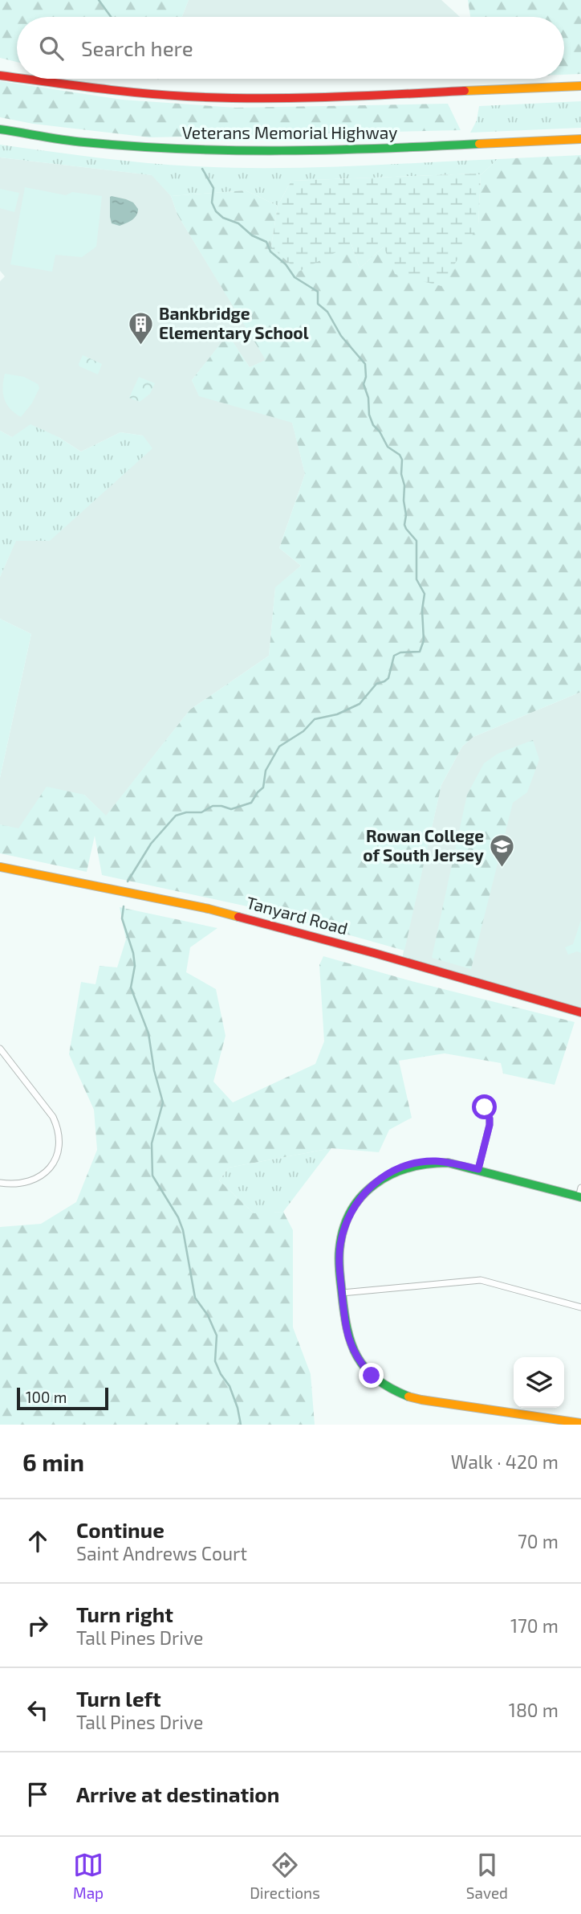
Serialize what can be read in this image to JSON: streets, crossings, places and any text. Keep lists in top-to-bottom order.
{
  "streets": {
    "main road": ["Veterans Memorial Highway", "Tanyard Road"]
  },
  "places": {
    "building": ["Bankbridge Elementary School"],
    "school or university": ["Rowan College of South Jersey"]
  },
  "scale_bar": "100 m",
  "page": {
    "search": "Search here",
    "scale": "100 m",
    "heading": ["6 min", "Walk · 420 m"],
    "list": [
      ["Continue", "Saint Andrews Court", "70 m"],
      ["Turn right", "Tall Pines Drive", "170 m"],
      ["Turn left", "Tall Pines Drive", "180 m"],
      "Arrive at destination"
    ],
    "nav": ["Map", "Directions", "Saved"]
  }
}
